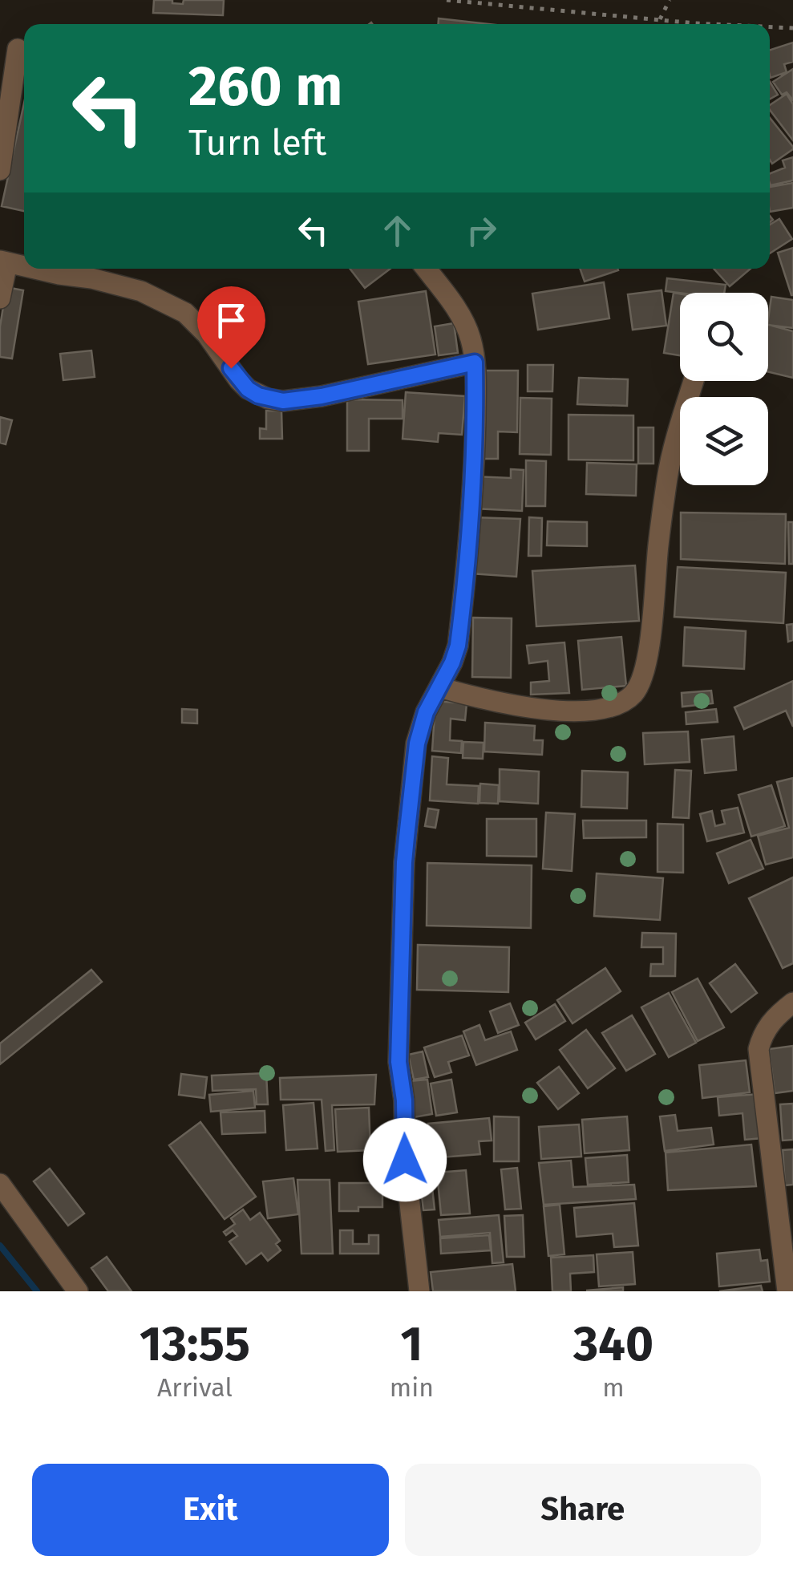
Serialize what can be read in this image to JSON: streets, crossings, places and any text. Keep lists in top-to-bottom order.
{
  "page": {
    "turn": ["260 m", "Turn left"],
    "eta": [
      "13:55",
      "Arrival",
      "1",
      "min",
      "340",
      "m"
    ],
    "buttons": ["Exit", "Share"]
  }
}
